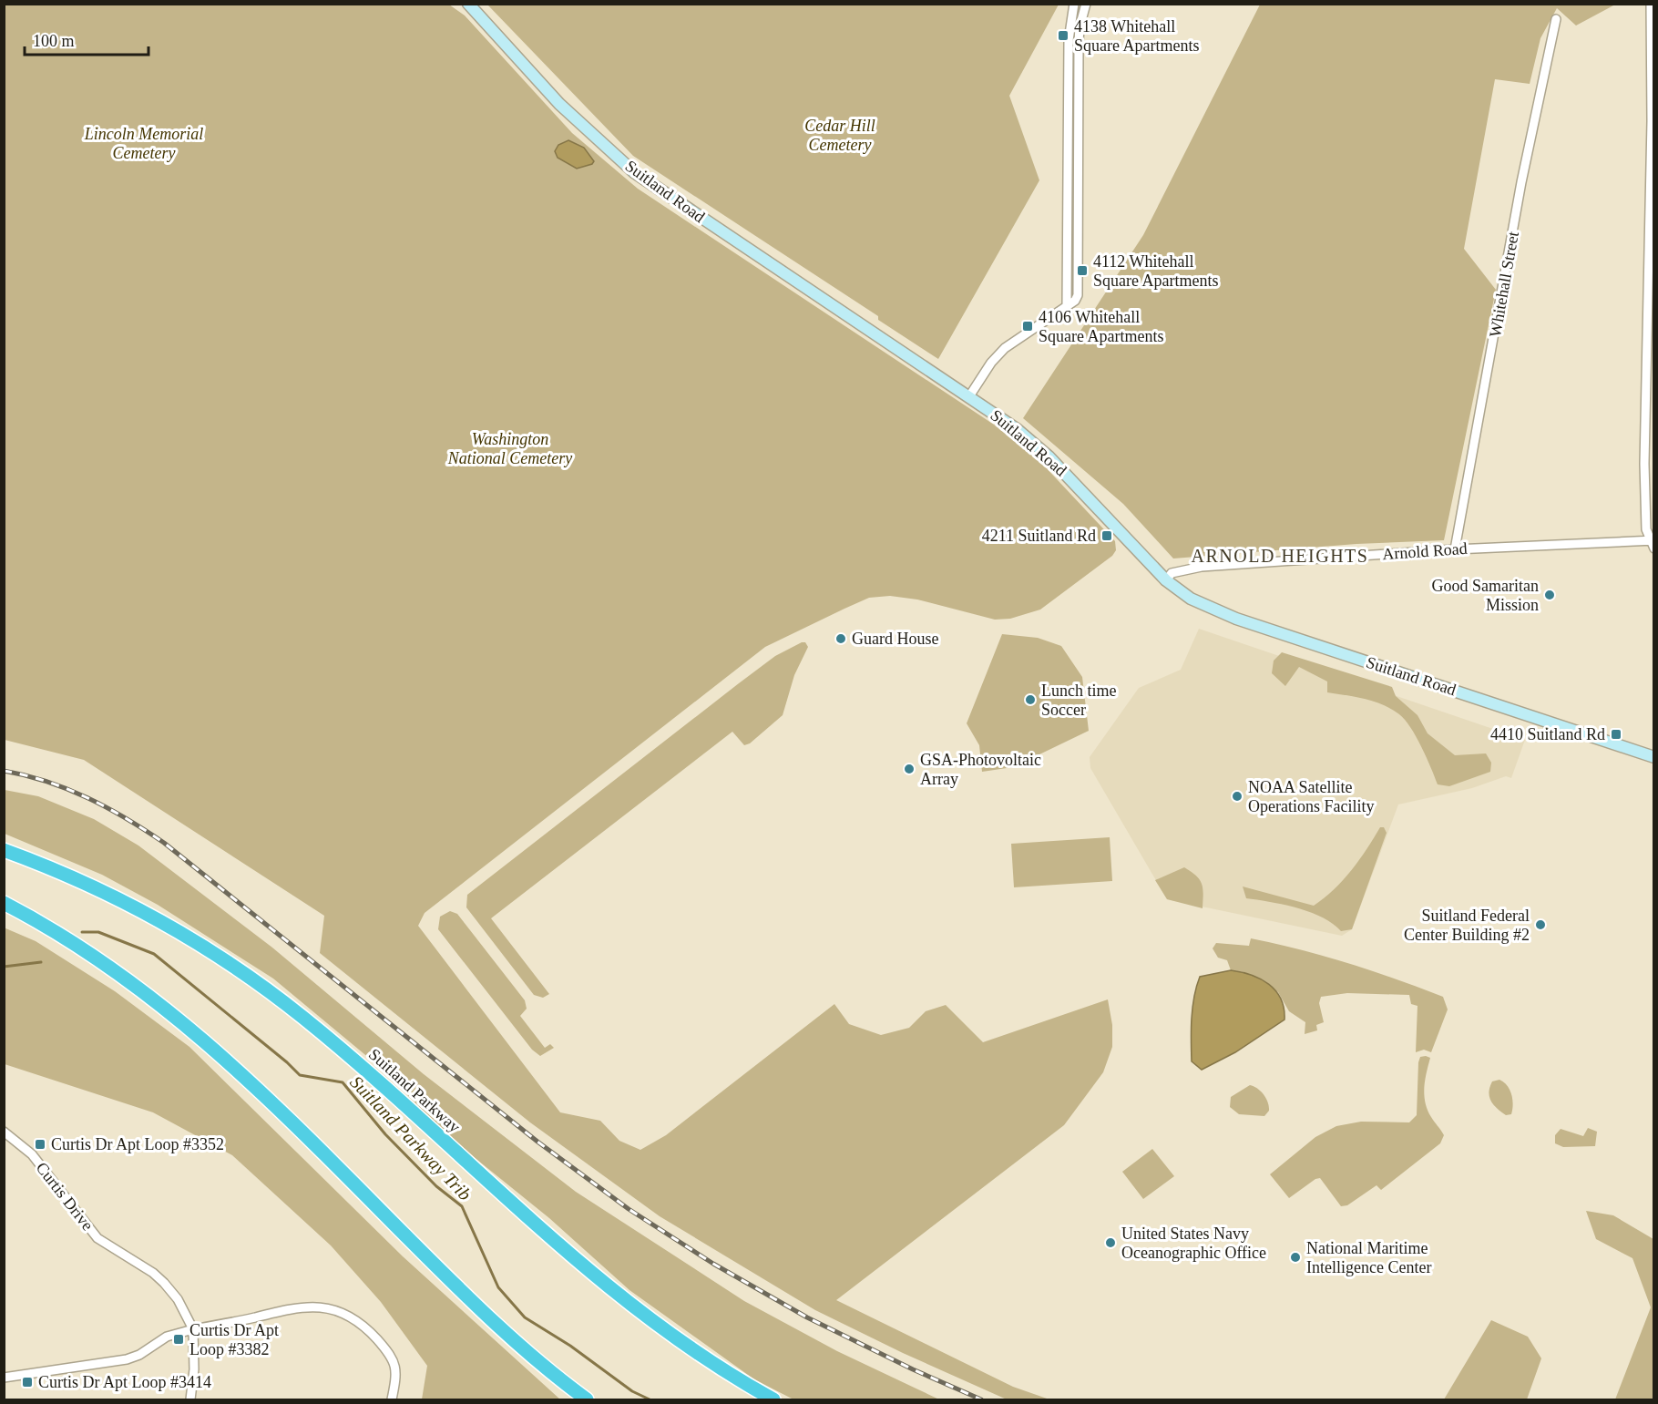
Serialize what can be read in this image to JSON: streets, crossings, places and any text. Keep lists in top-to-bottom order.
{
  "streets": {
    "highway": ["Suitland Parkway"],
    "main road": ["Suitland Road"],
    "street": ["Whitehall Street", "Arnold Road", "Curtis Drive"]
  },
  "crossings": [
    ["Suitland Road", "Arnold Road"],
    ["Whitehall Street", "Arnold Road"]
  ],
  "districts": ["ARNOLD HEIGHTS"],
  "water": ["Suitland Parkway Trib"],
  "parks": ["Cedar Hill Cemetery", "Lincoln Memorial Cemetery", "Washington National Cemetery"],
  "places": {
    "transit": [
      "4138 Whitehall Square Apartments",
      "4112 Whitehall Square Apartments",
      "4106 Whitehall Square Apartments",
      "4211 Suitland Rd",
      "4410 Suitland Rd",
      "Curtis Dr Apt Loop #3352",
      "Curtis Dr Apt Loop #3382",
      "Curtis Dr Apt Loop #3414"
    ],
    "other": [
      "Good Samaritan Mission",
      "Guard House",
      "Lunch time Soccer",
      "GSA-Photovoltaic Array",
      "NOAA Satellite Operations Facility",
      "Suitland Federal Center Building #2",
      "United States Navy Oceanographic Office",
      "National Maritime Intelligence Center"
    ]
  },
  "scale_bar": "100 m"
}
